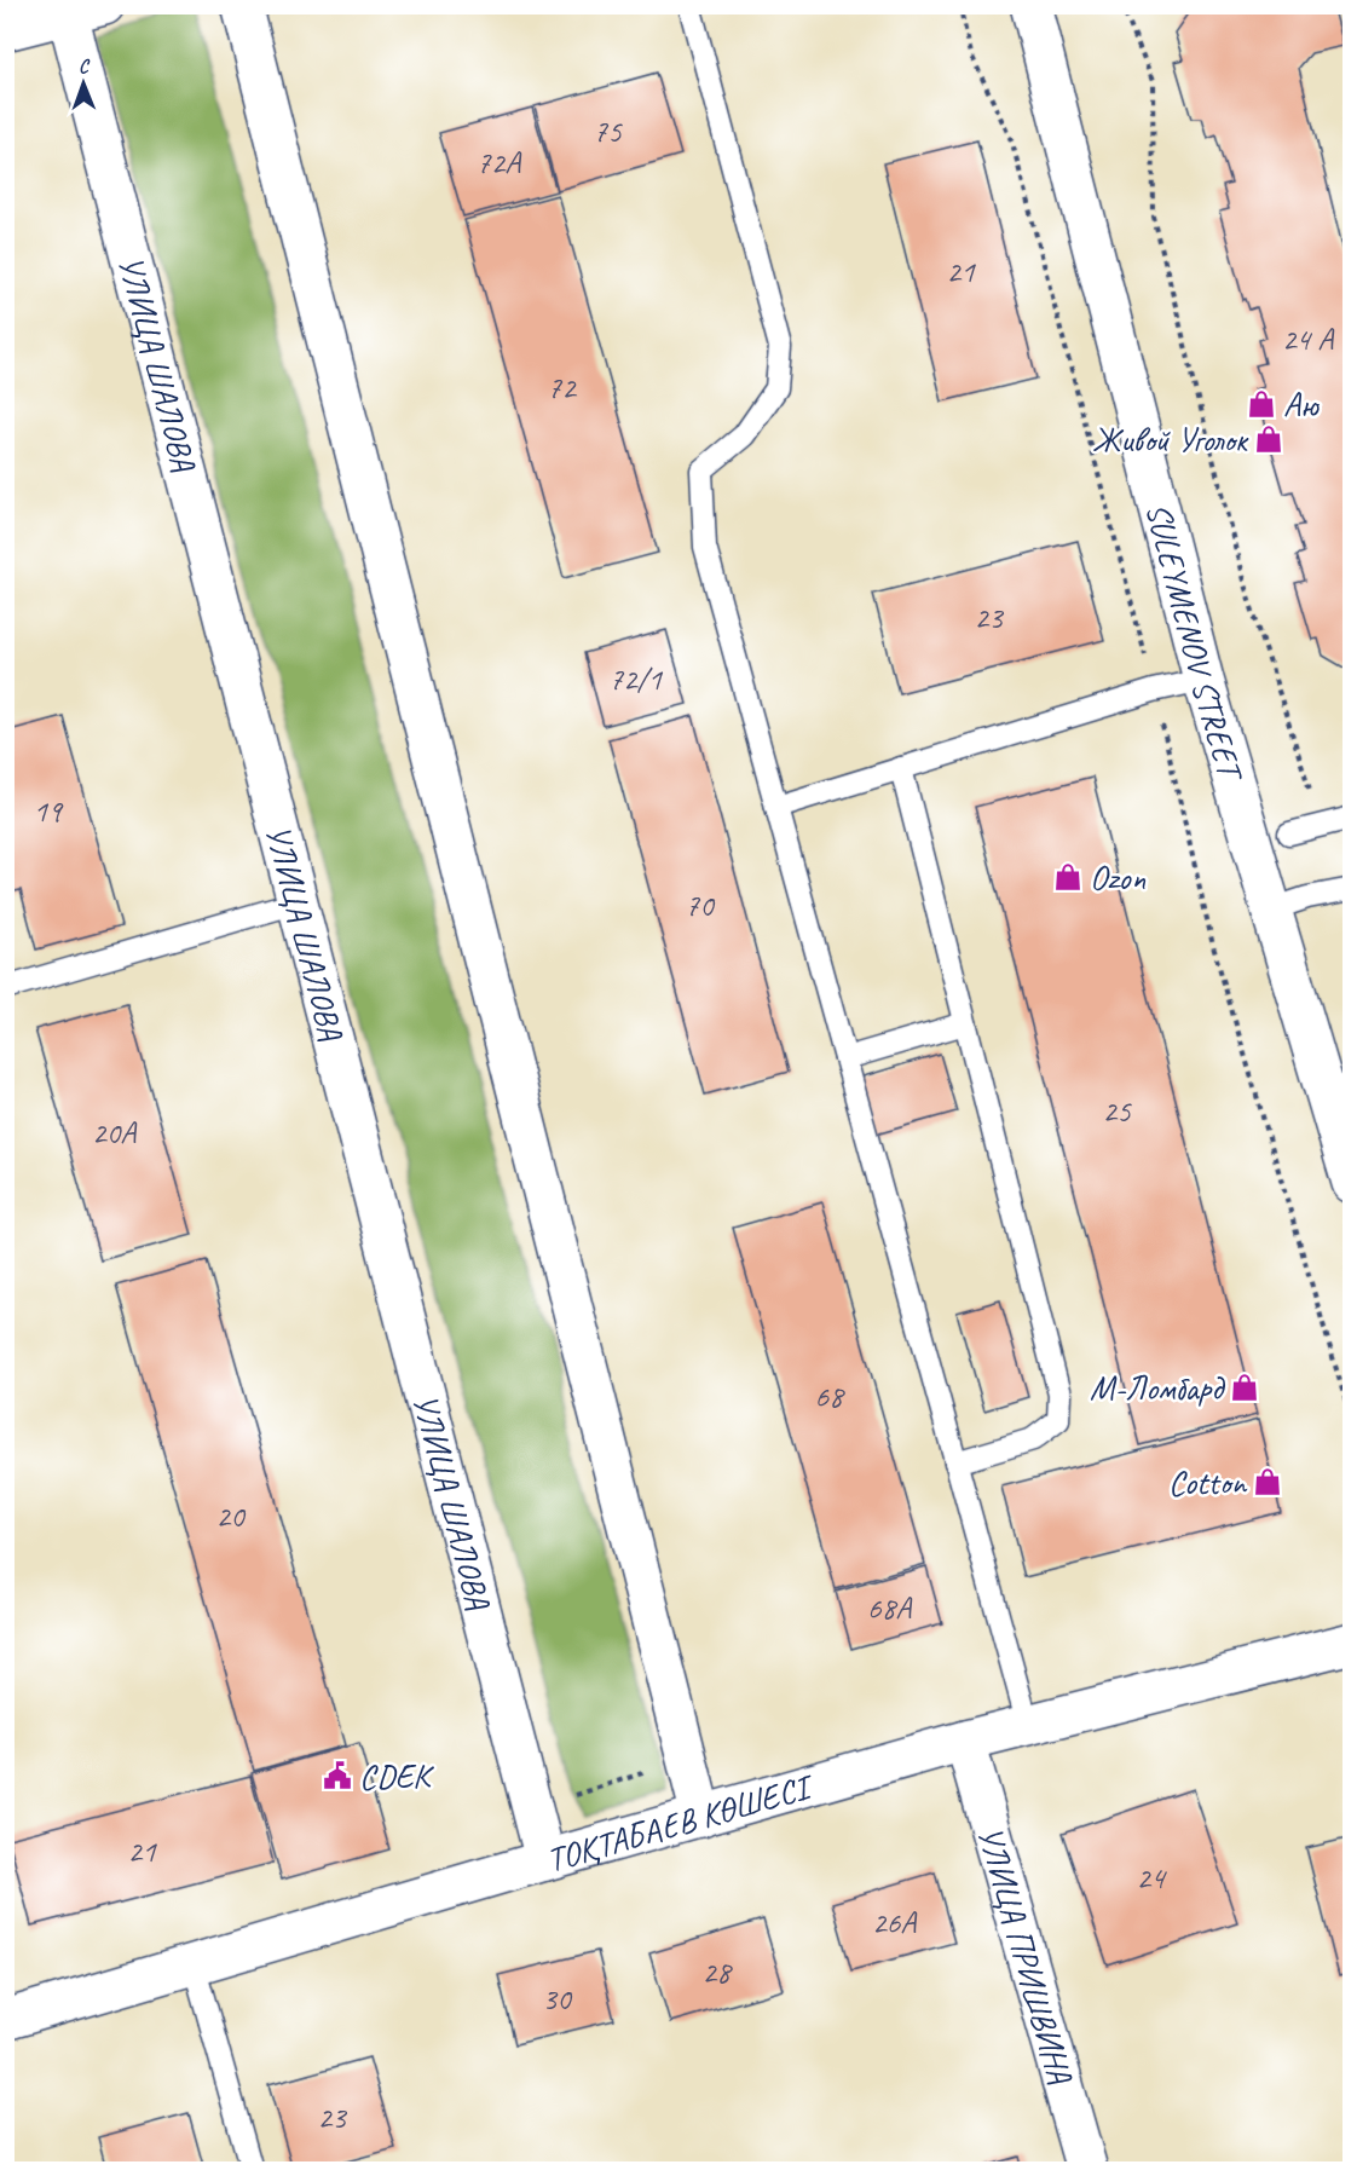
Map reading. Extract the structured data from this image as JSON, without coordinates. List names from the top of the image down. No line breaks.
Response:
{"streets":{"street":["УЛИЦА ШАЛОВА","SULEYMENOV STREET","ТОҚТАБАЕВ КӨШЕСІ","УЛИЦА ПРИШВИНА"]},"crossings":[["УЛИЦА ШАЛОВА","ТОҚТАБАЕВ КӨШЕСІ"],["ТОҚТАБАЕВ КӨШЕСІ","УЛИЦА ПРИШВИНА"]],"places":{"shop":["Аю","Живой Уголок","Ozon","М-Ломбард","Cotton"],"public building":["CDEK"]},"house_numbers":["75","72А","21","24 А","72","23","72/1","19","70","25","20А","68","20","68А","21","24","26А","28","30","23"],"north":"top"}
